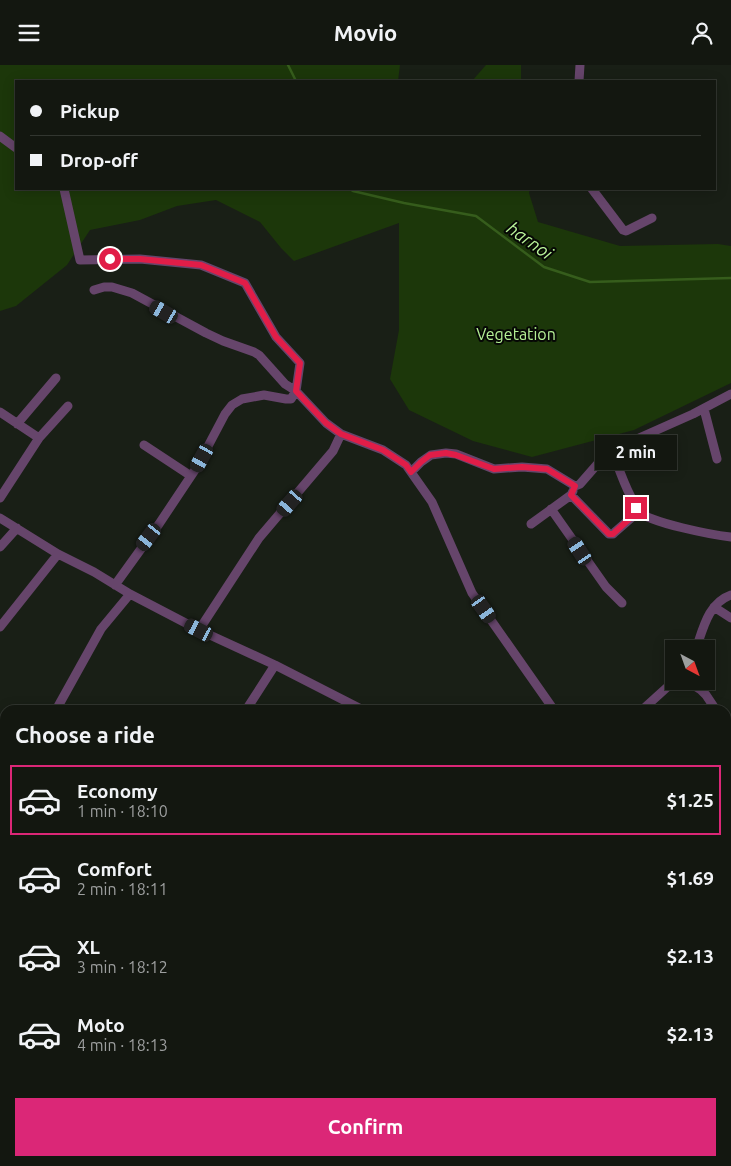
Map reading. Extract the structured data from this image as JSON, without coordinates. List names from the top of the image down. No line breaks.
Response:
{"water":["harnoi"],"parks":["Vegetation"],"north":"bottom right","page":{"header":"Movio","banner":["Pickup","Drop-off"],"bubble":"2 min","heading":"Choose a ride","list":[{"name":"Economy","note":"1 min · 18:10","value":"$1.25"},{"name":"Comfort","note":"2 min · 18:11","value":"$1.69"},{"name":"XL","note":"3 min · 18:12","value":"$2.13"},{"name":"Moto","note":"4 min · 18:13","value":"$2.13"}],"buttons":"Confirm"}}
